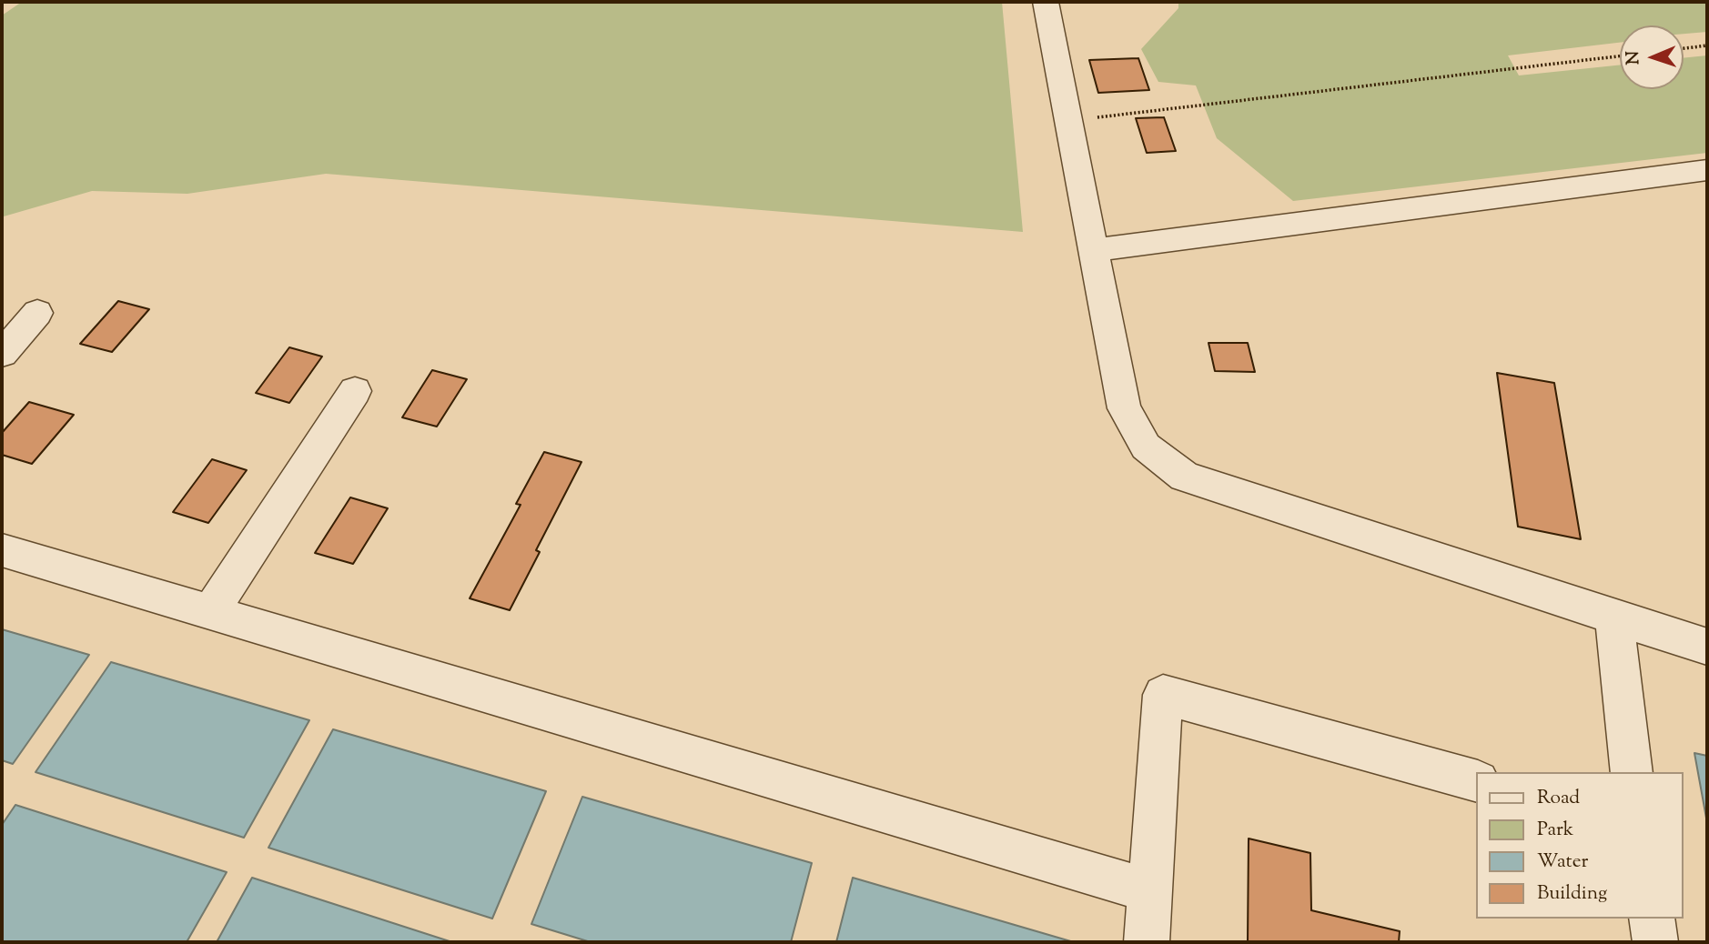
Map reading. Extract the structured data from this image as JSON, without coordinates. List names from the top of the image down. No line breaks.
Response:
{"legend":["Road","Park","Water","Building"],"north":"left"}
